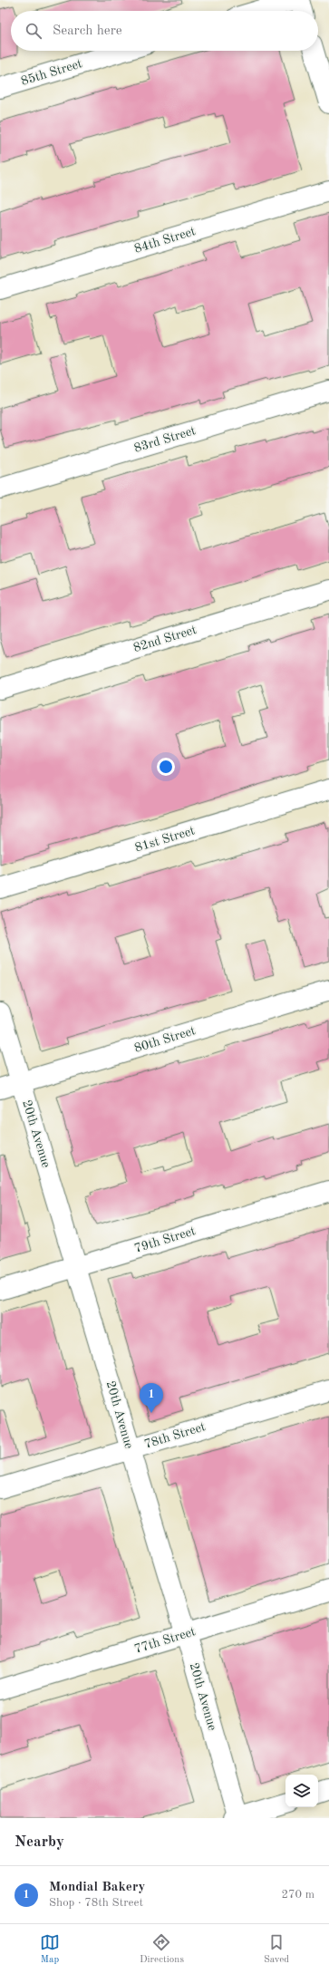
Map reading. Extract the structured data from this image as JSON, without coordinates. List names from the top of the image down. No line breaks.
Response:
{"streets":{"street":["85th Street","84th Street","83rd Street","82nd Street","81st Street","80th Street","20th Avenue","79th Street","78th Street","77th Street"]},"crossings":[["80th Street","20th Avenue"],["20th Avenue","79th Street"],["20th Avenue","78th Street"],["20th Avenue","77th Street"]],"page":{"search":"Search here","pins":"1","heading":"Nearby","list":[{"mark":"1","name":"Mondial Bakery","note":"Shop · 78th Street","value":"270 m"}],"nav":["Map","Directions","Saved"]}}
